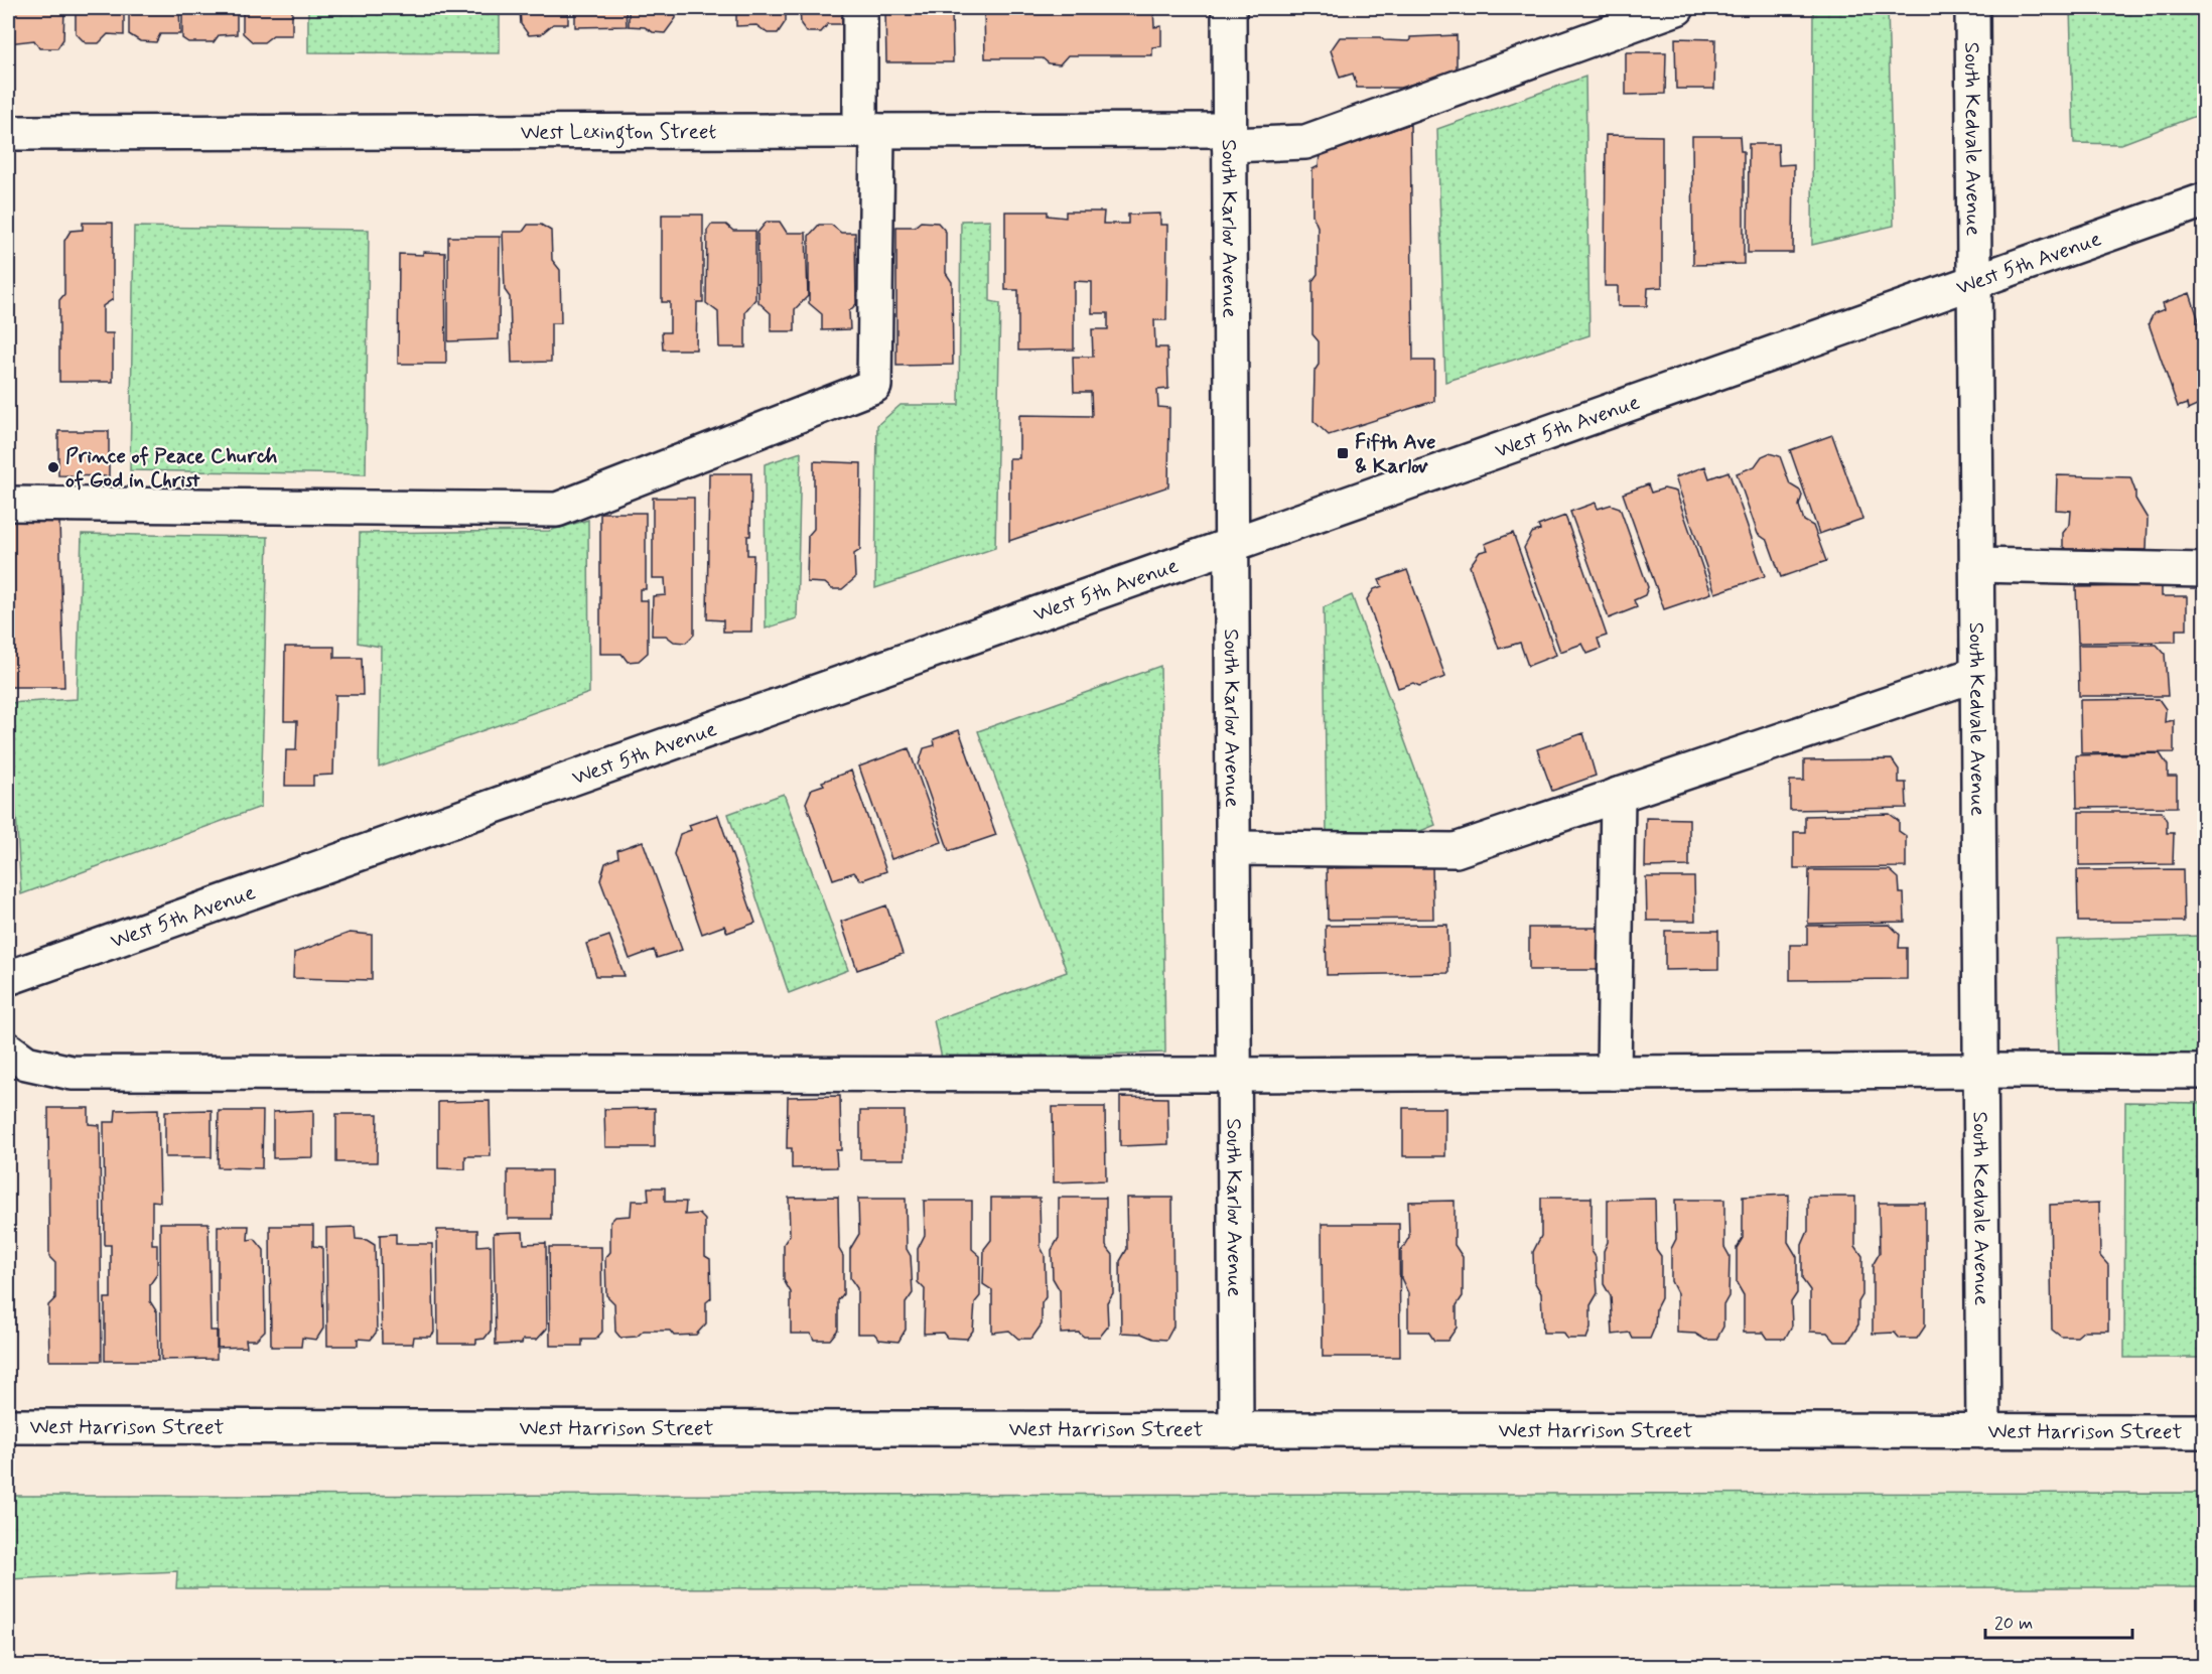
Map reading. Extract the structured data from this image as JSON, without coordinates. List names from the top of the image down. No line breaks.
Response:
{"streets":{"street":["West Lexington Street","South Kedvale Avenue","South Karlov Avenue","West 5th Avenue","West Harrison Street"]},"crossings":[["West Lexington Street","South Karlov Avenue"],["South Kedvale Avenue","West 5th Avenue"],["South Kedvale Avenue","West Harrison Street"],["South Karlov Avenue","West 5th Avenue"],["South Karlov Avenue","West Harrison Street"]],"places":{"transit":["Fifth Ave & Karlov"],"other":["Prince of Peace Church of God in Christ"]},"scale_bar":"20 m"}
